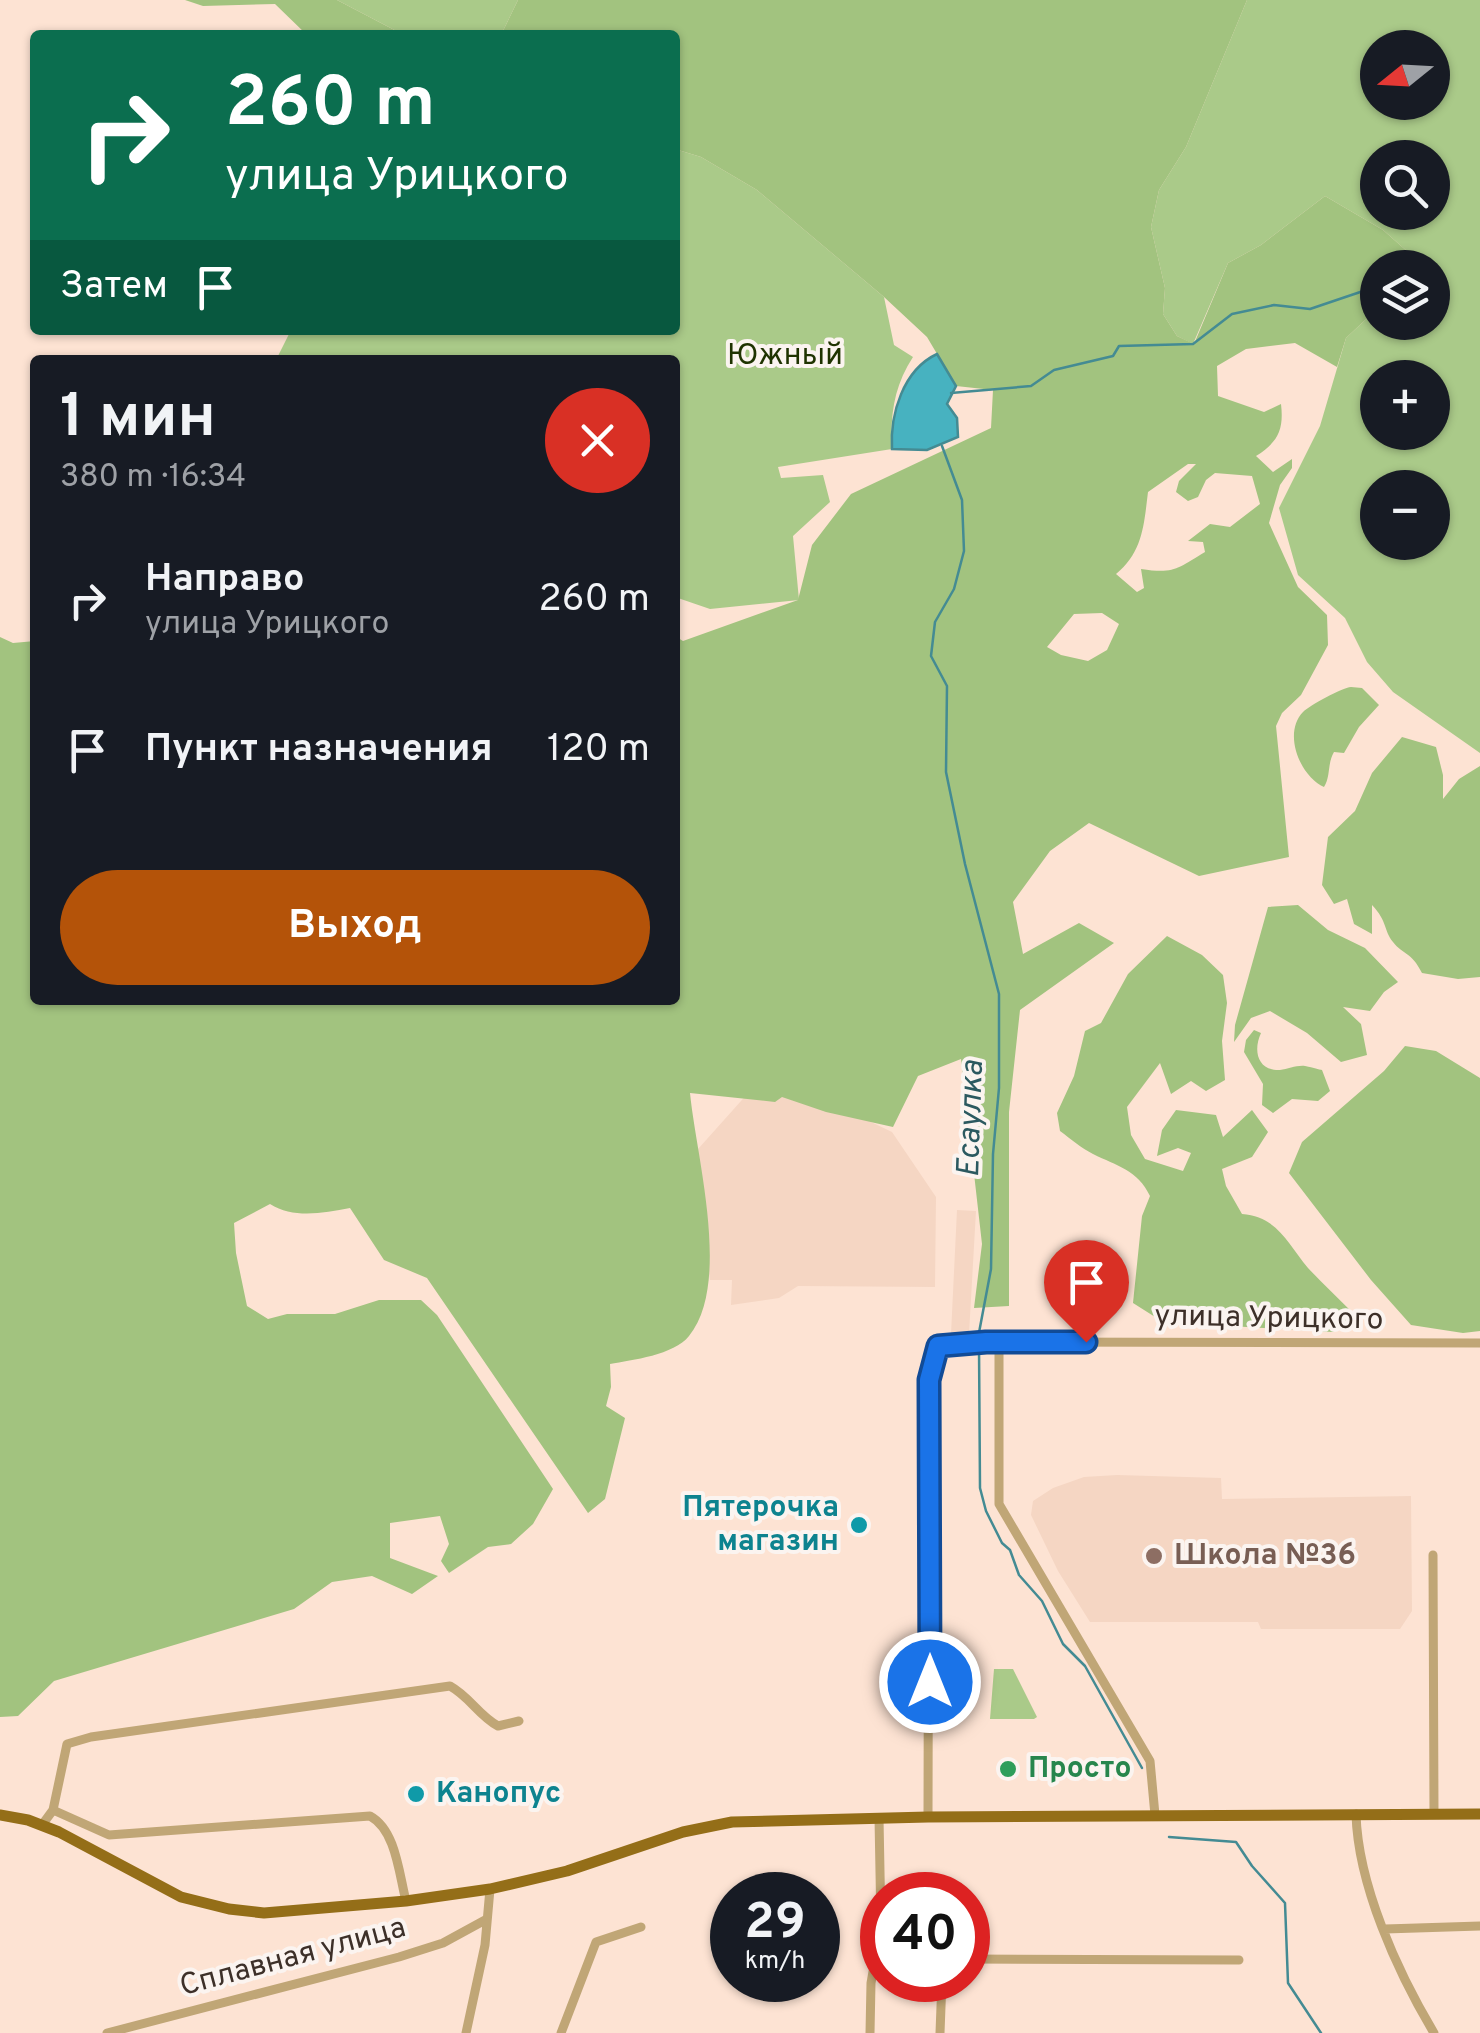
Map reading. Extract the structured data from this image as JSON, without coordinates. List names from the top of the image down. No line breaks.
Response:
{"streets":{"street":["улица Урицкого","Сплавная улица"]},"water":["Есаулка"],"parks":["Южный"],"places":["Пятерочка магазин","Школа №36","Просто","Канопус"],"north":"left","page":{"map_buttons":["+","−"],"turn":["260 m","улица Урицкого"],"then":"Затем","heading":["1 мин","380 m · 16:34"],"list":[{"name":"Направо","note":"улица Урицкого","value":"260 m"},{"name":"Пункт назначения","value":"120 m"}],"buttons":"Выход","speed":"29 km/h","limit":"40"}}
